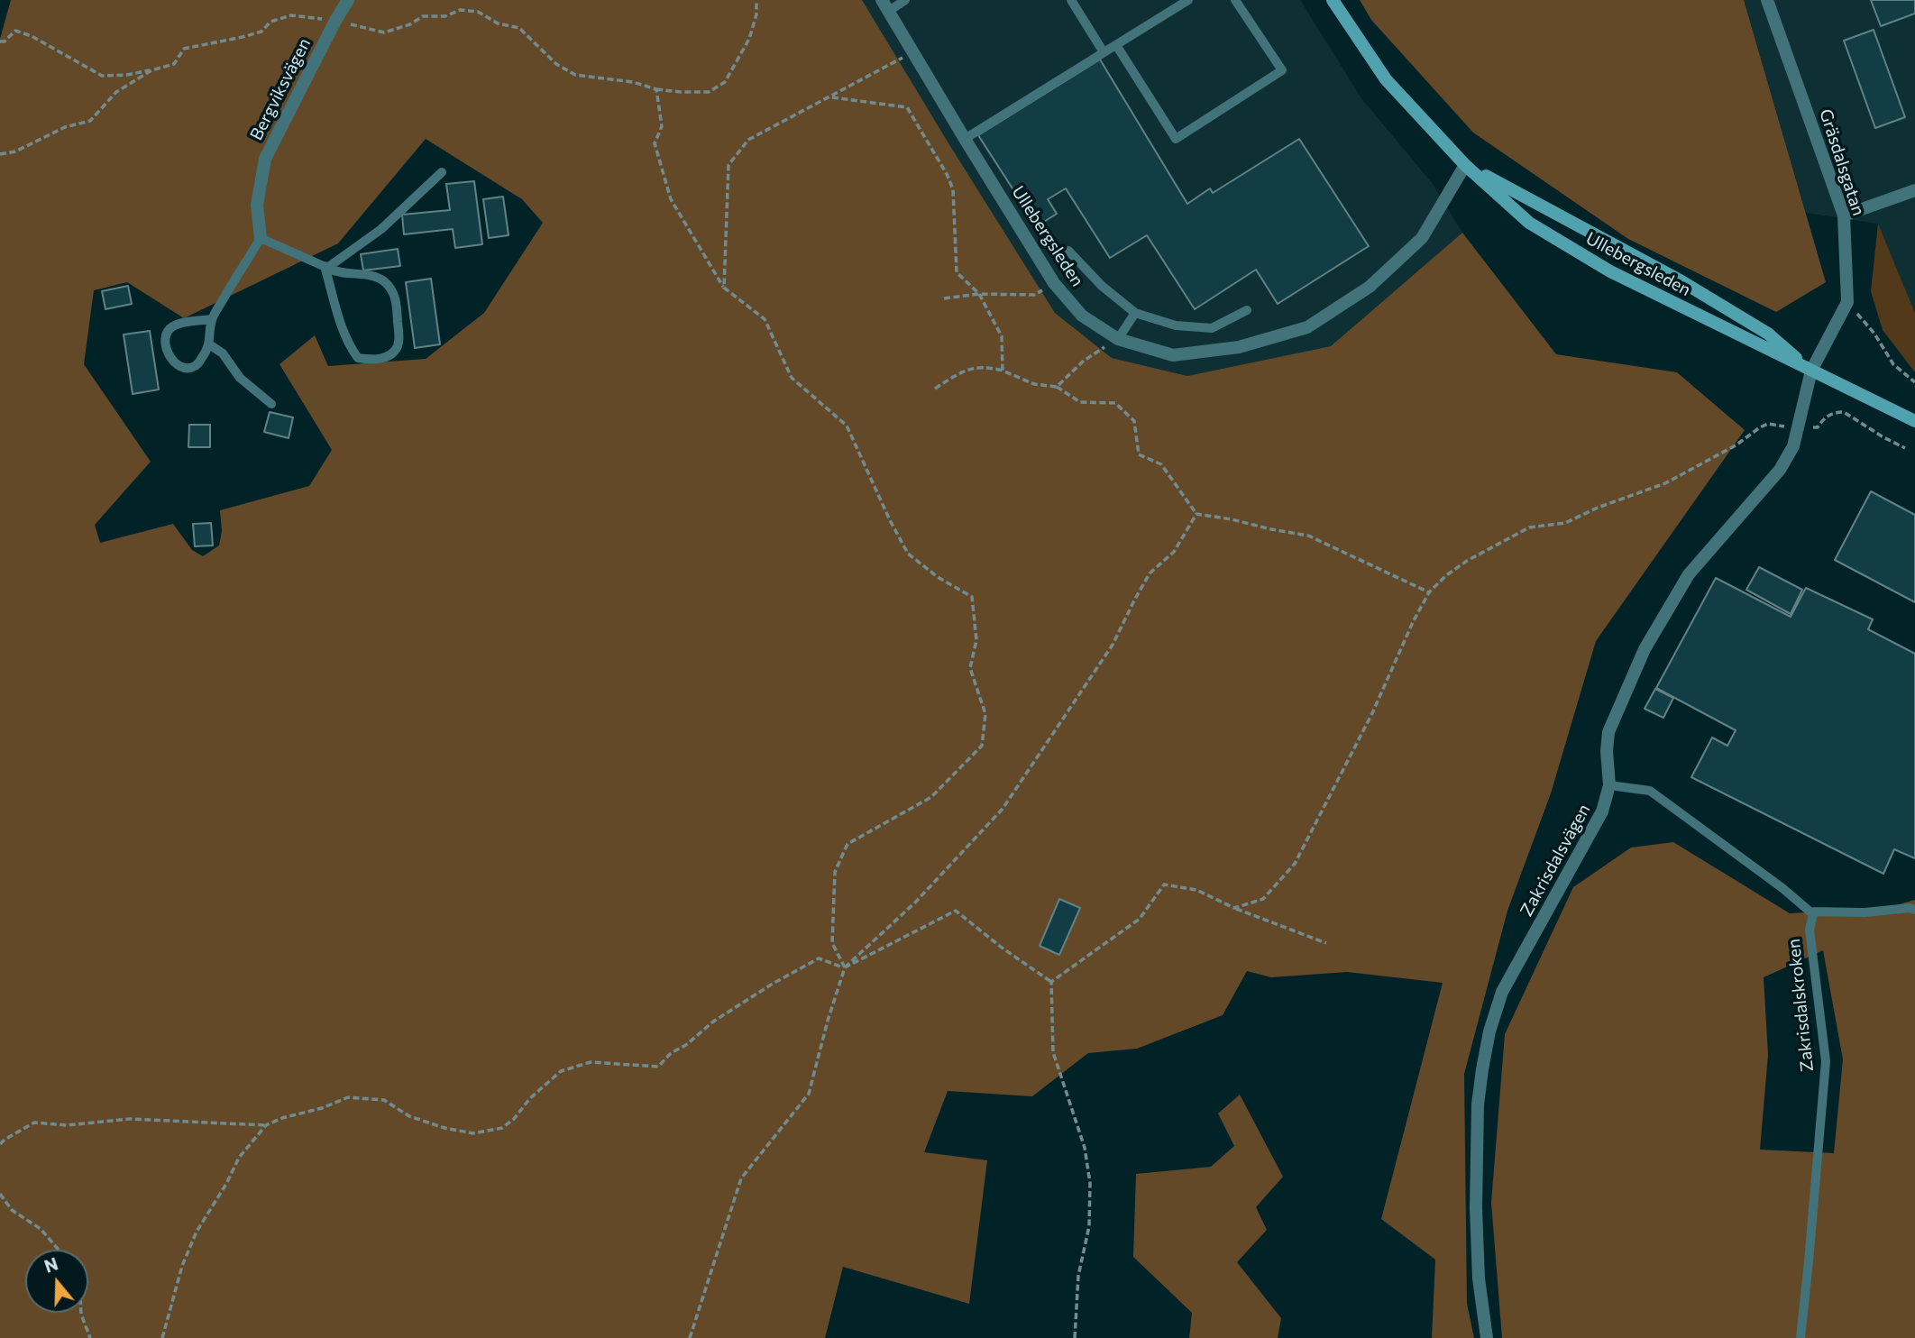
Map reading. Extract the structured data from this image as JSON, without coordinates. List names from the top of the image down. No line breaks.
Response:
{"streets":{"main road":["Ullebergsleden"],"street":["Bergviksvägen","Gräsdalsgatan","Zakrisdalsvägen"],"lane":["Zakrisdalskroken"]},"crossings":[["Ullebergsleden","Zakrisdalsvägen"]],"north":"top"}
